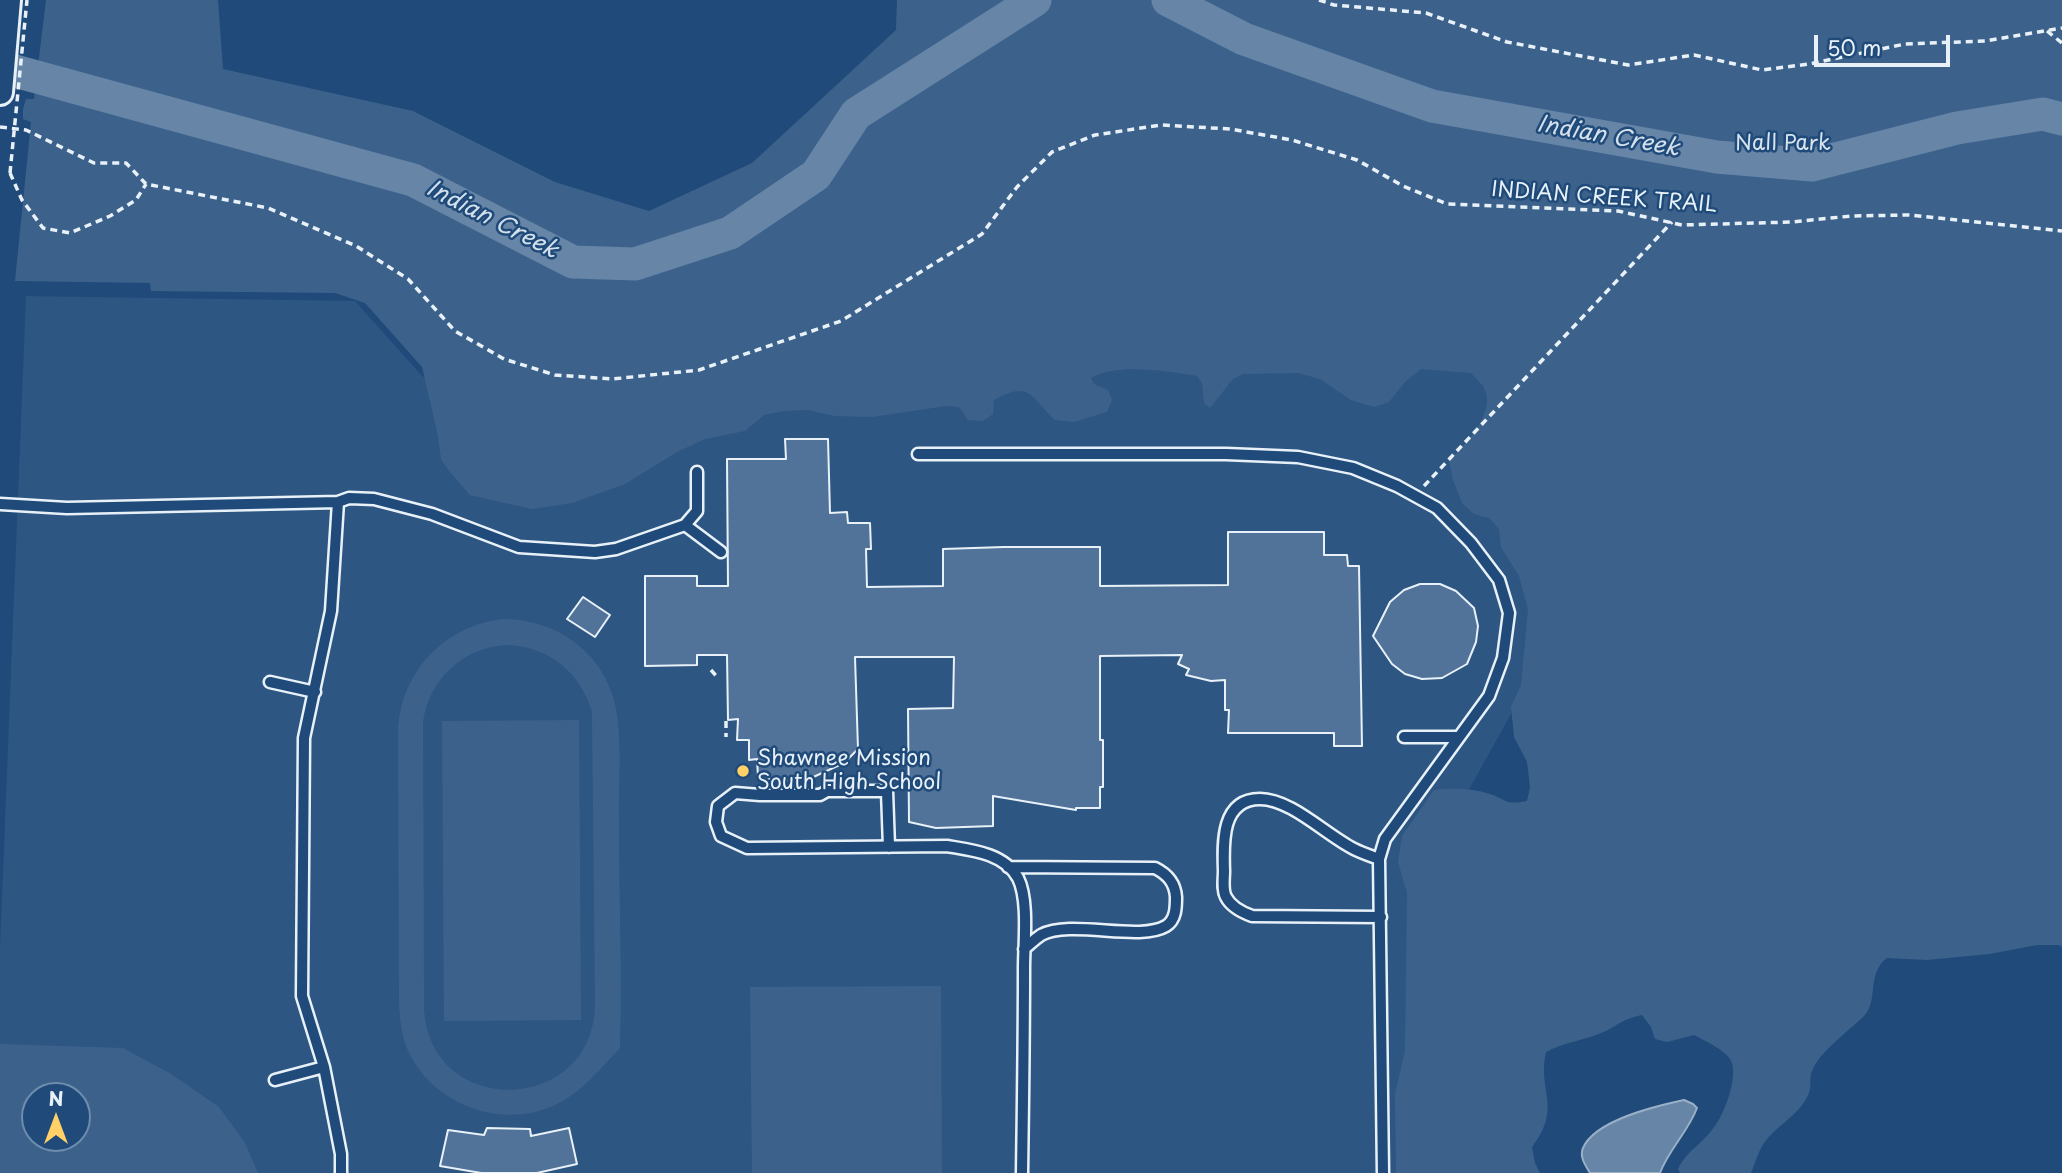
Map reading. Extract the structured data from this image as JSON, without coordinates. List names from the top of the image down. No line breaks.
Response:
{"streets":{"path":["INDIAN CREEK TRAIL"]},"water":["Indian Creek"],"parks":["Nall Park"],"places":["Shawnee Mission South High School"],"scale_bar":"50 m","north":"top"}
